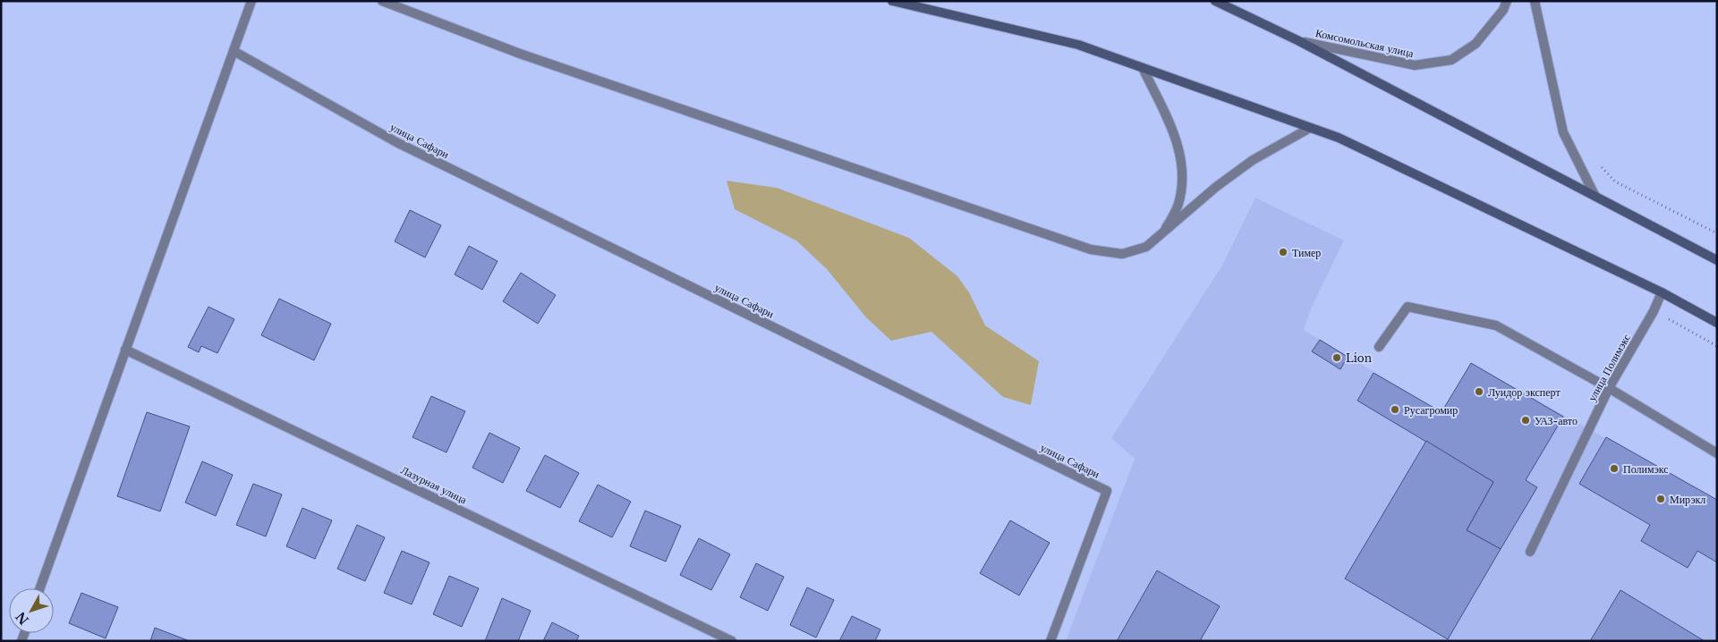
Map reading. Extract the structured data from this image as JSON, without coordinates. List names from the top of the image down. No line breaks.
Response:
{"streets":{"street":["Комсомольская улица","улица Сафари","улица Полимэкс","Лазурная улица"]},"places":["Тимер","Lion","Луидор эксперт","Русагромир","УАЗ-авто","Полимэкс","Мирэкл"],"north":"bottom left"}
